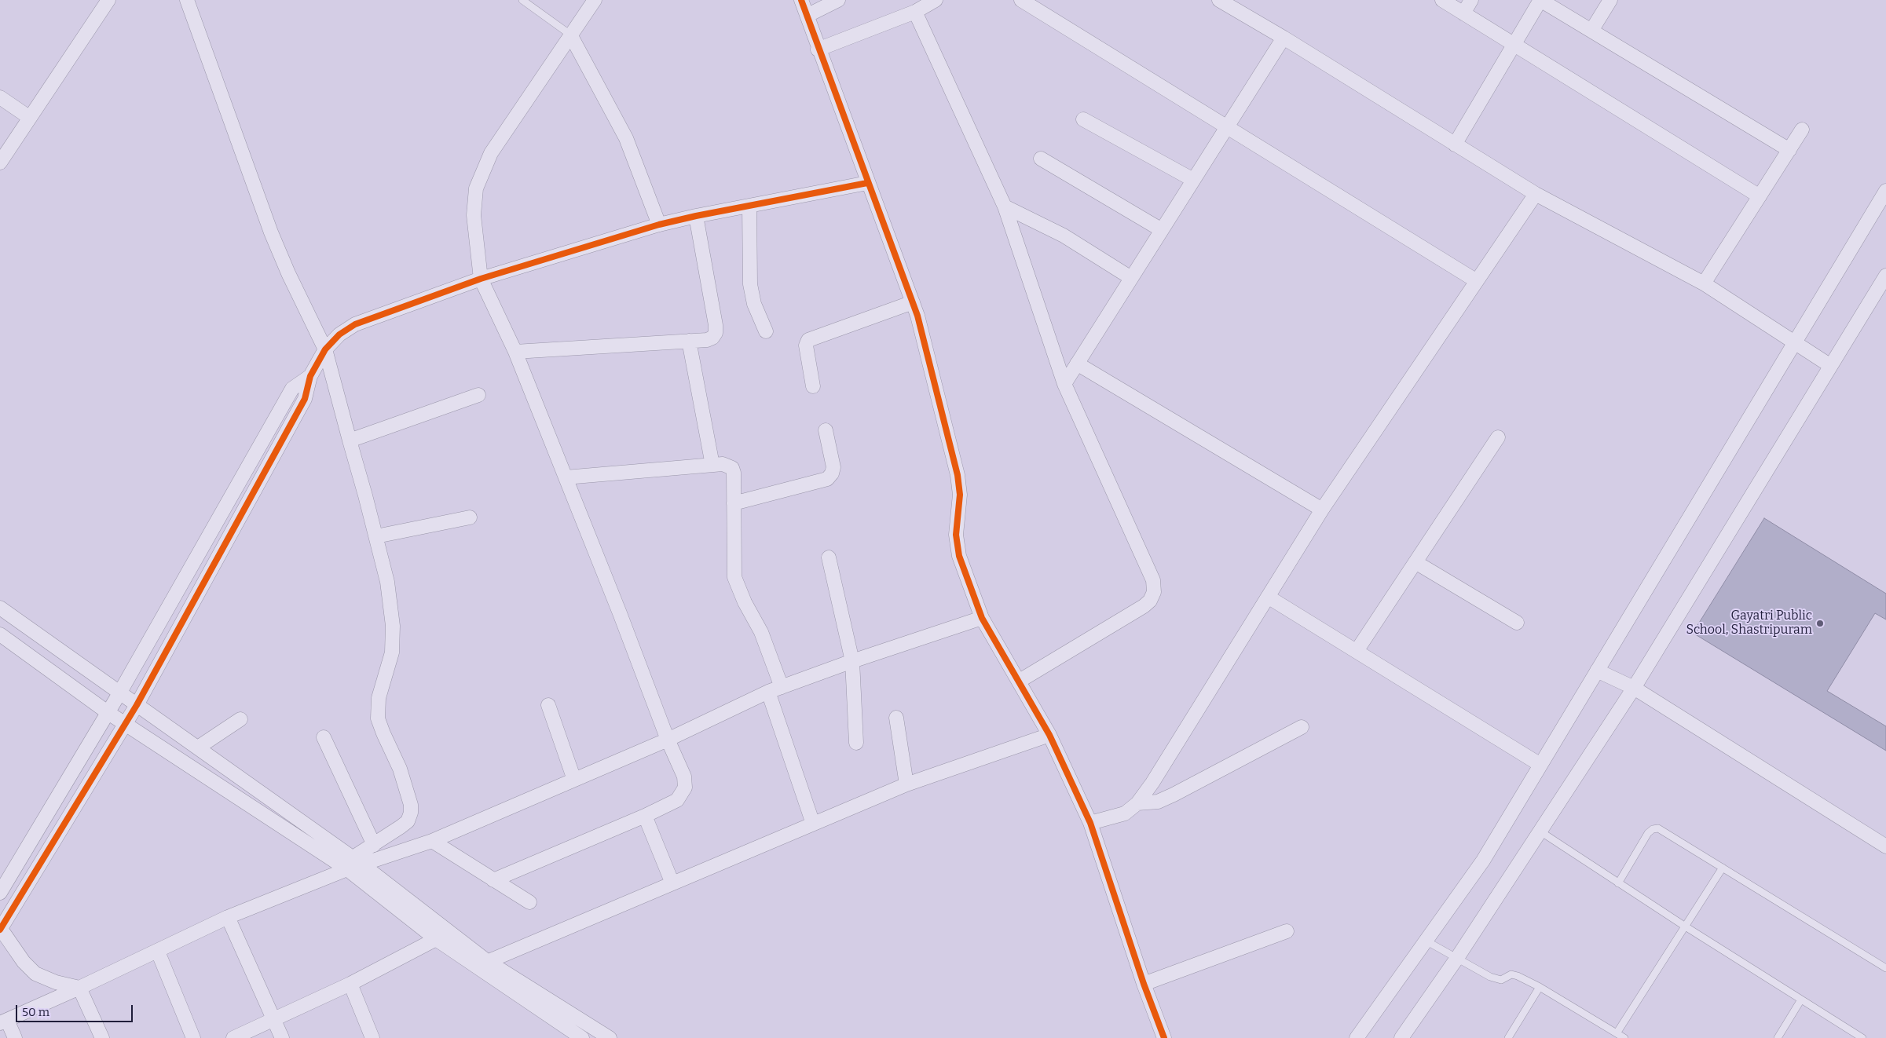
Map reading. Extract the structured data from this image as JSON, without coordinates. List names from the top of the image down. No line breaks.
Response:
{"places":["Gayatri Public School, Shastripuram"],"scale_bar":"50 m"}
